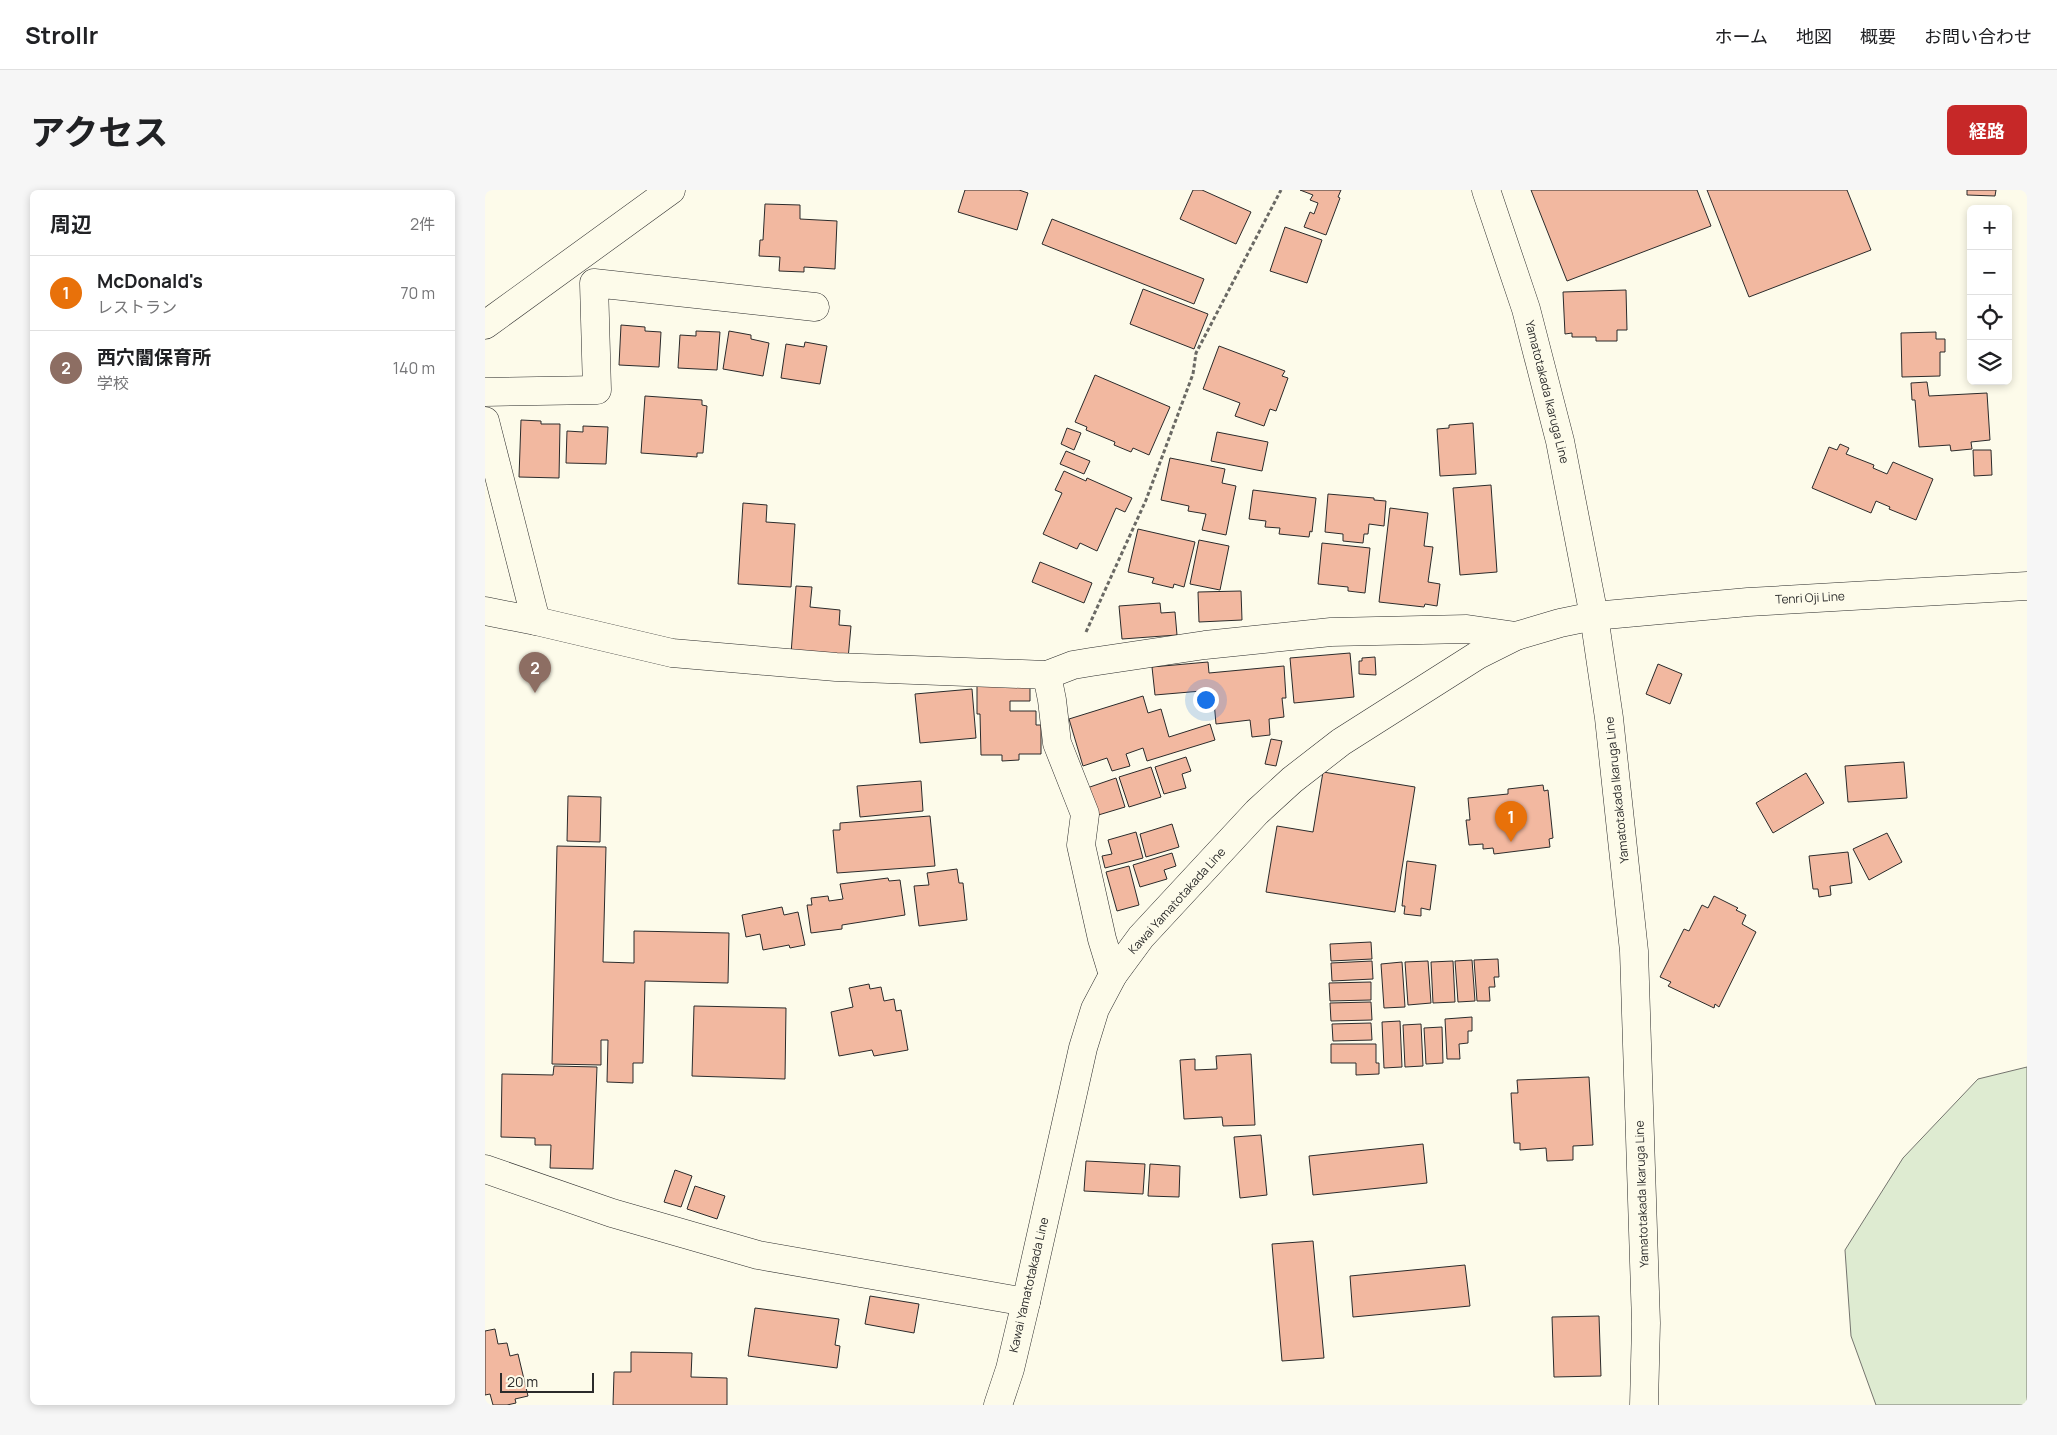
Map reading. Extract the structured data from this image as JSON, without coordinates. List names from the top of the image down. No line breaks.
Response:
{"streets":{"street":["Yamatotakada Ikaruga Line","Tenri Oji Line","Kawai Yamatotakada Line"]},"crossings":[["Yamatotakada Ikaruga Line","Tenri Oji Line"],["Yamatotakada Ikaruga Line","Kawai Yamatotakada Line"],["Tenri Oji Line","Kawai Yamatotakada Line"]],"scale_bar":"20 m","page":{"header":"Strollr","nav":["ホーム","地図","概要","お問い合わせ"],"title":"アクセス","buttons":"経路","heading":["周辺","2件"],"map_buttons":["+","−"],"list":[{"mark":"1","name":"McDonald's","note":"レストラン","value":"70 m"},{"mark":"2","name":"西穴闇保育所","note":"学校","value":"140 m"}],"pins":["2","1"],"scale":"20 m"}}
